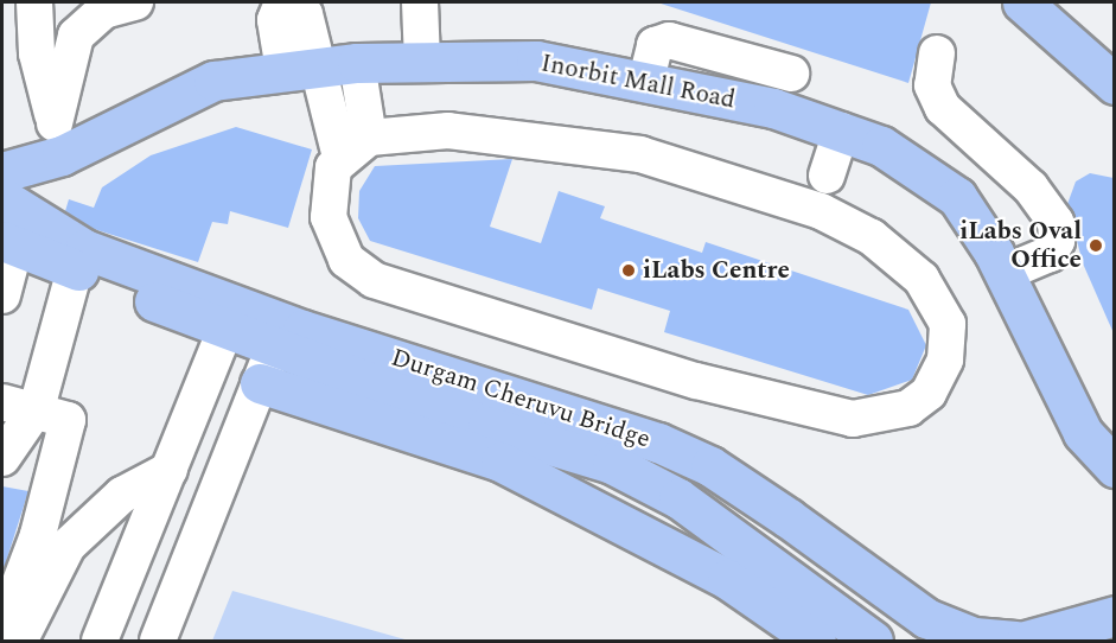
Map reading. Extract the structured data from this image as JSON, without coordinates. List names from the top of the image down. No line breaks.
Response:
{"streets":{"main road":["Inorbit Mall Road","Durgam Cheruvu Bridge"]},"places":["iLabs Oval Office","iLabs Centre"]}
